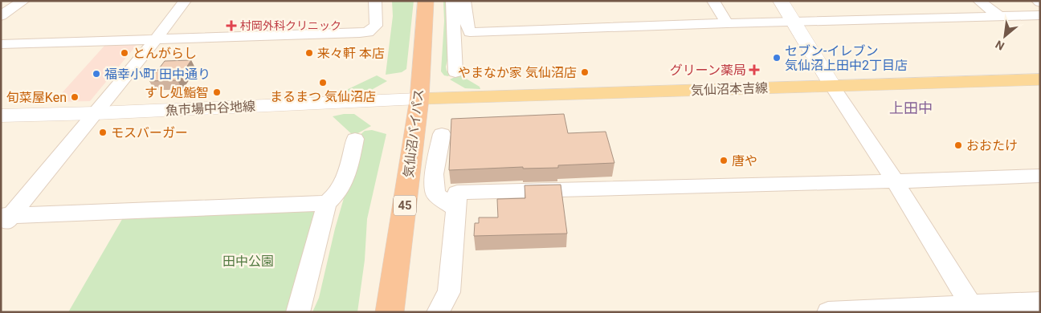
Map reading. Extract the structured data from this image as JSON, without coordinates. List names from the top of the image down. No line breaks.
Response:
{"streets":{"highway":["気仙沼バイパス","45"],"main road":["気仙沼本吉線"],"street":["魚市場中谷地線"]},"crossings":[["気仙沼本吉線","魚市場中谷地線"],["気仙沼本吉線","気仙沼バイパス"],["魚市場中谷地線","気仙沼バイパス"]],"districts":["上田中"],"parks":["田中公園"],"places":{"health":["村岡外科クリニック","グリーン薬局"],"other":["とんがらし","来々軒 本店","セブン-イレブン 気仙沼上田中2丁目店","やまなか家 気仙沼店","福幸小町 田中通り","まるまつ 気仙沼店","すし処鮨智","旬菜屋Ken","モスバーガー","おおたけ","唐や"]},"north":"bottom left"}
